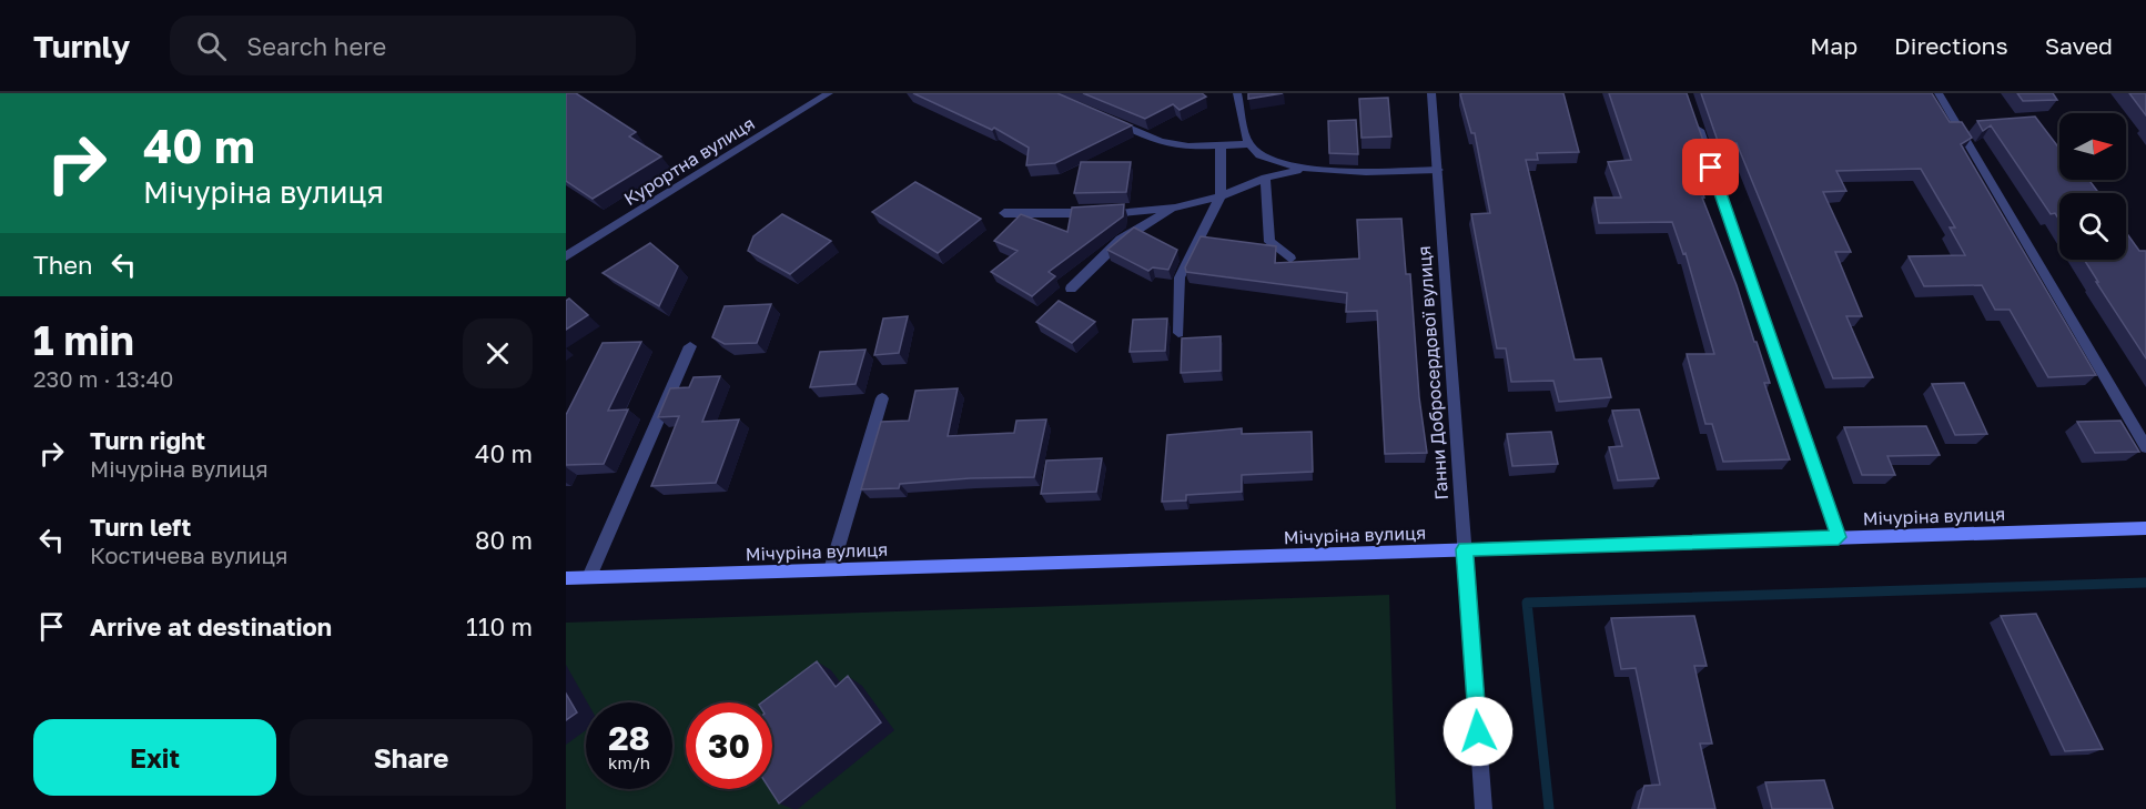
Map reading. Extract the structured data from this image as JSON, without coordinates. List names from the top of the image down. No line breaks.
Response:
{"streets":{"street":["Курортна вулиця","Ганни Добросердової вулиця","Мічуріна вулиця"]},"crossings":[["Ганни Добросердової вулиця","Мічуріна вулиця"]],"north":"right","page":{"header":"Turnly","search":"Search here","nav":["Map","Directions","Saved"],"turn":["40 m","Мічуріна вулиця"],"then":"Then","heading":["1 min","230 m · 13:40"],"list":[{"name":"Turn right","note":"Мічуріна вулиця","value":"40 m"},{"name":"Turn left","note":"Костичева вулиця","value":"80 m"},{"name":"Arrive at destination","value":"110 m"}],"speed":"28 km/h","limit":"30","buttons":["Exit","Share"]}}
